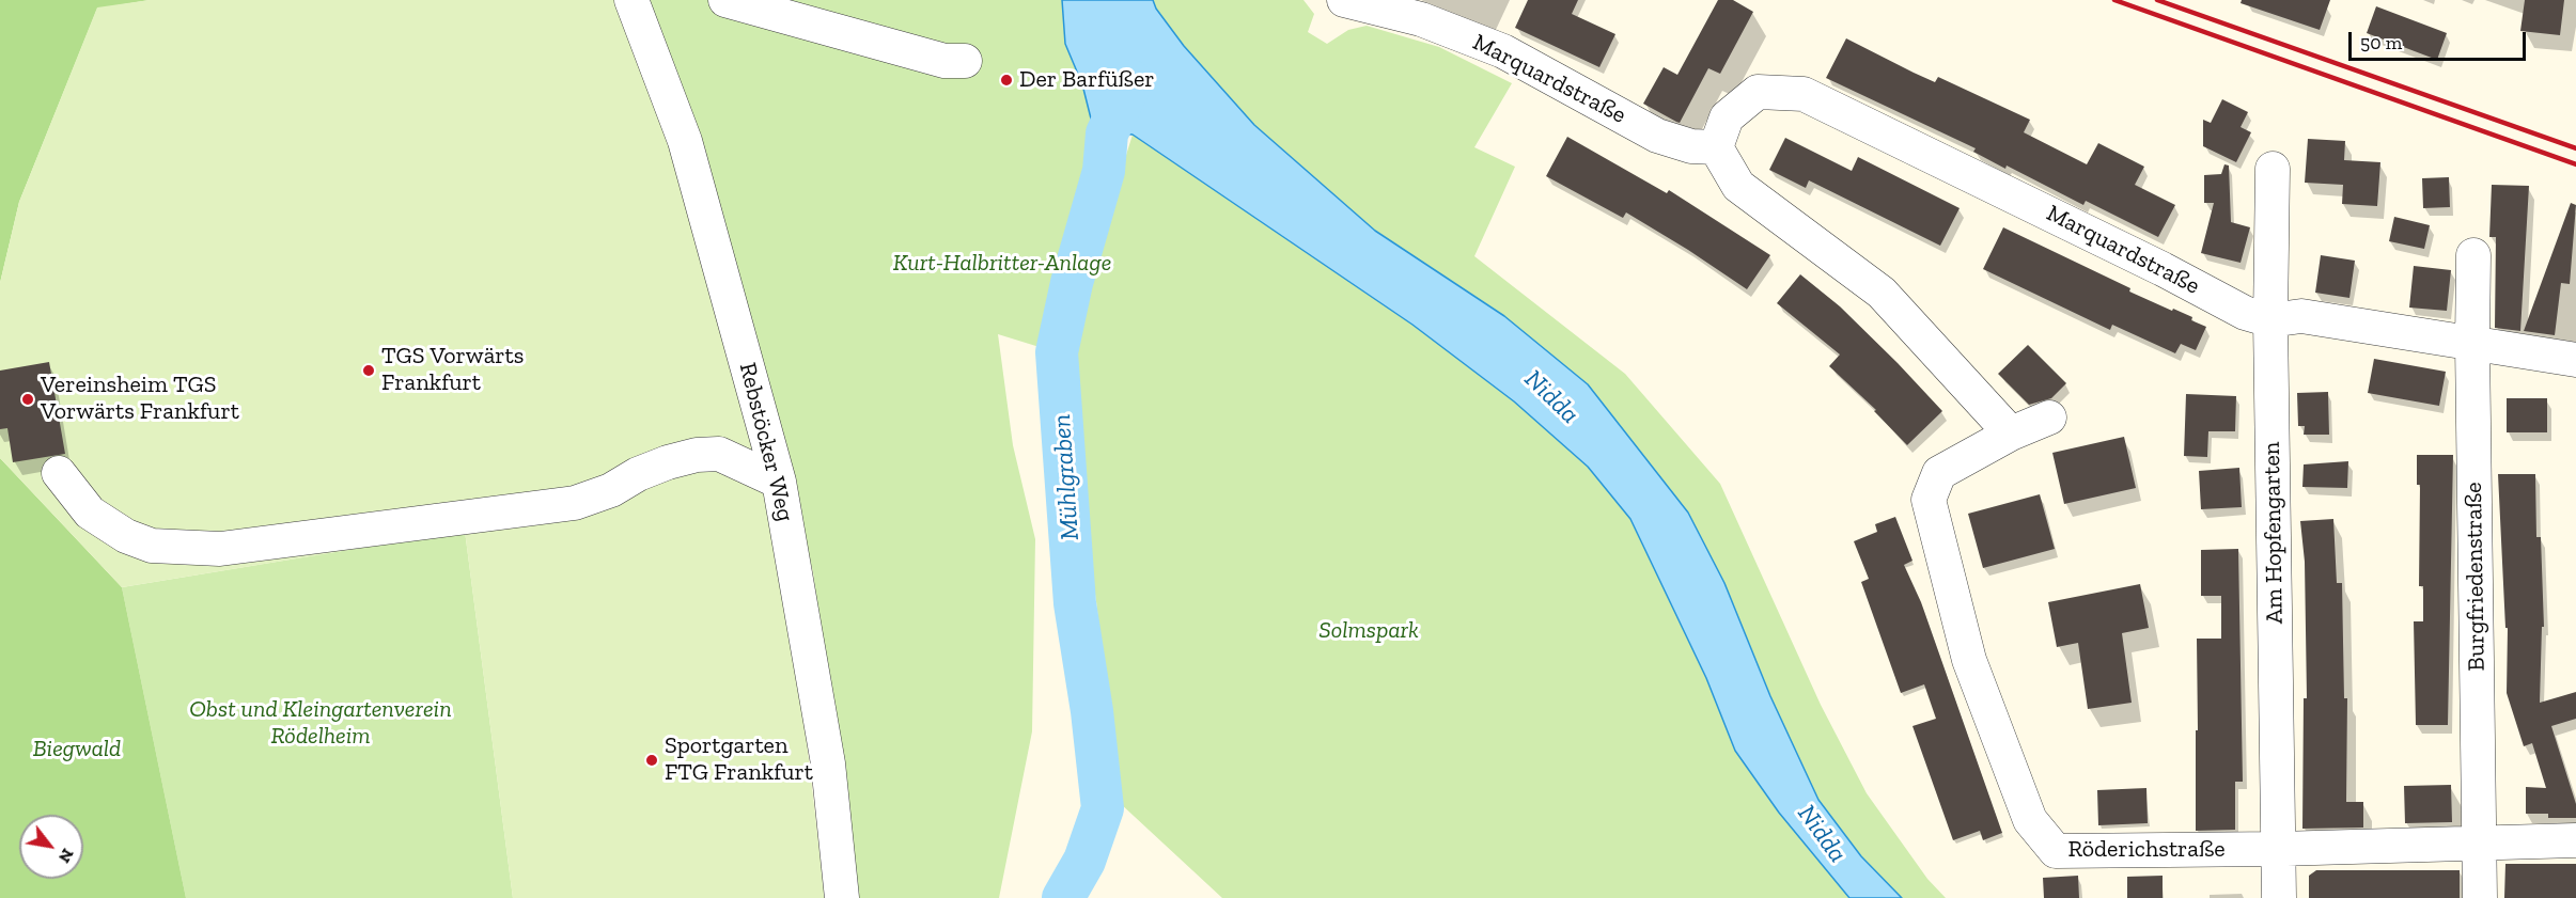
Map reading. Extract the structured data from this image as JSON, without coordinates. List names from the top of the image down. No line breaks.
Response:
{"streets":{"street":["Marquardstraße","Rebstöcker Weg","Am Hopfengarten","Burgfriedenstraße","Röderichstraße"]},"crossings":[["Marquardstraße","Am Hopfengarten"],["Marquardstraße","Burgfriedenstraße"],["Am Hopfengarten","Röderichstraße"],["Burgfriedenstraße","Röderichstraße"]],"water":["Nidda","Mühlgraben"],"parks":["Kurt-Halbritter-Anlage","Solmspark","Obst und Kleingartenverein Rödelheim","Biegwald"],"places":["Der Barfüßer","TGS Vorwärts Frankfurt","Vereinsheim TGS Vorwärts Frankfurt","Sportgarten FTG Frankfurt"],"scale_bar":"50 m","north":"bottom right"}
